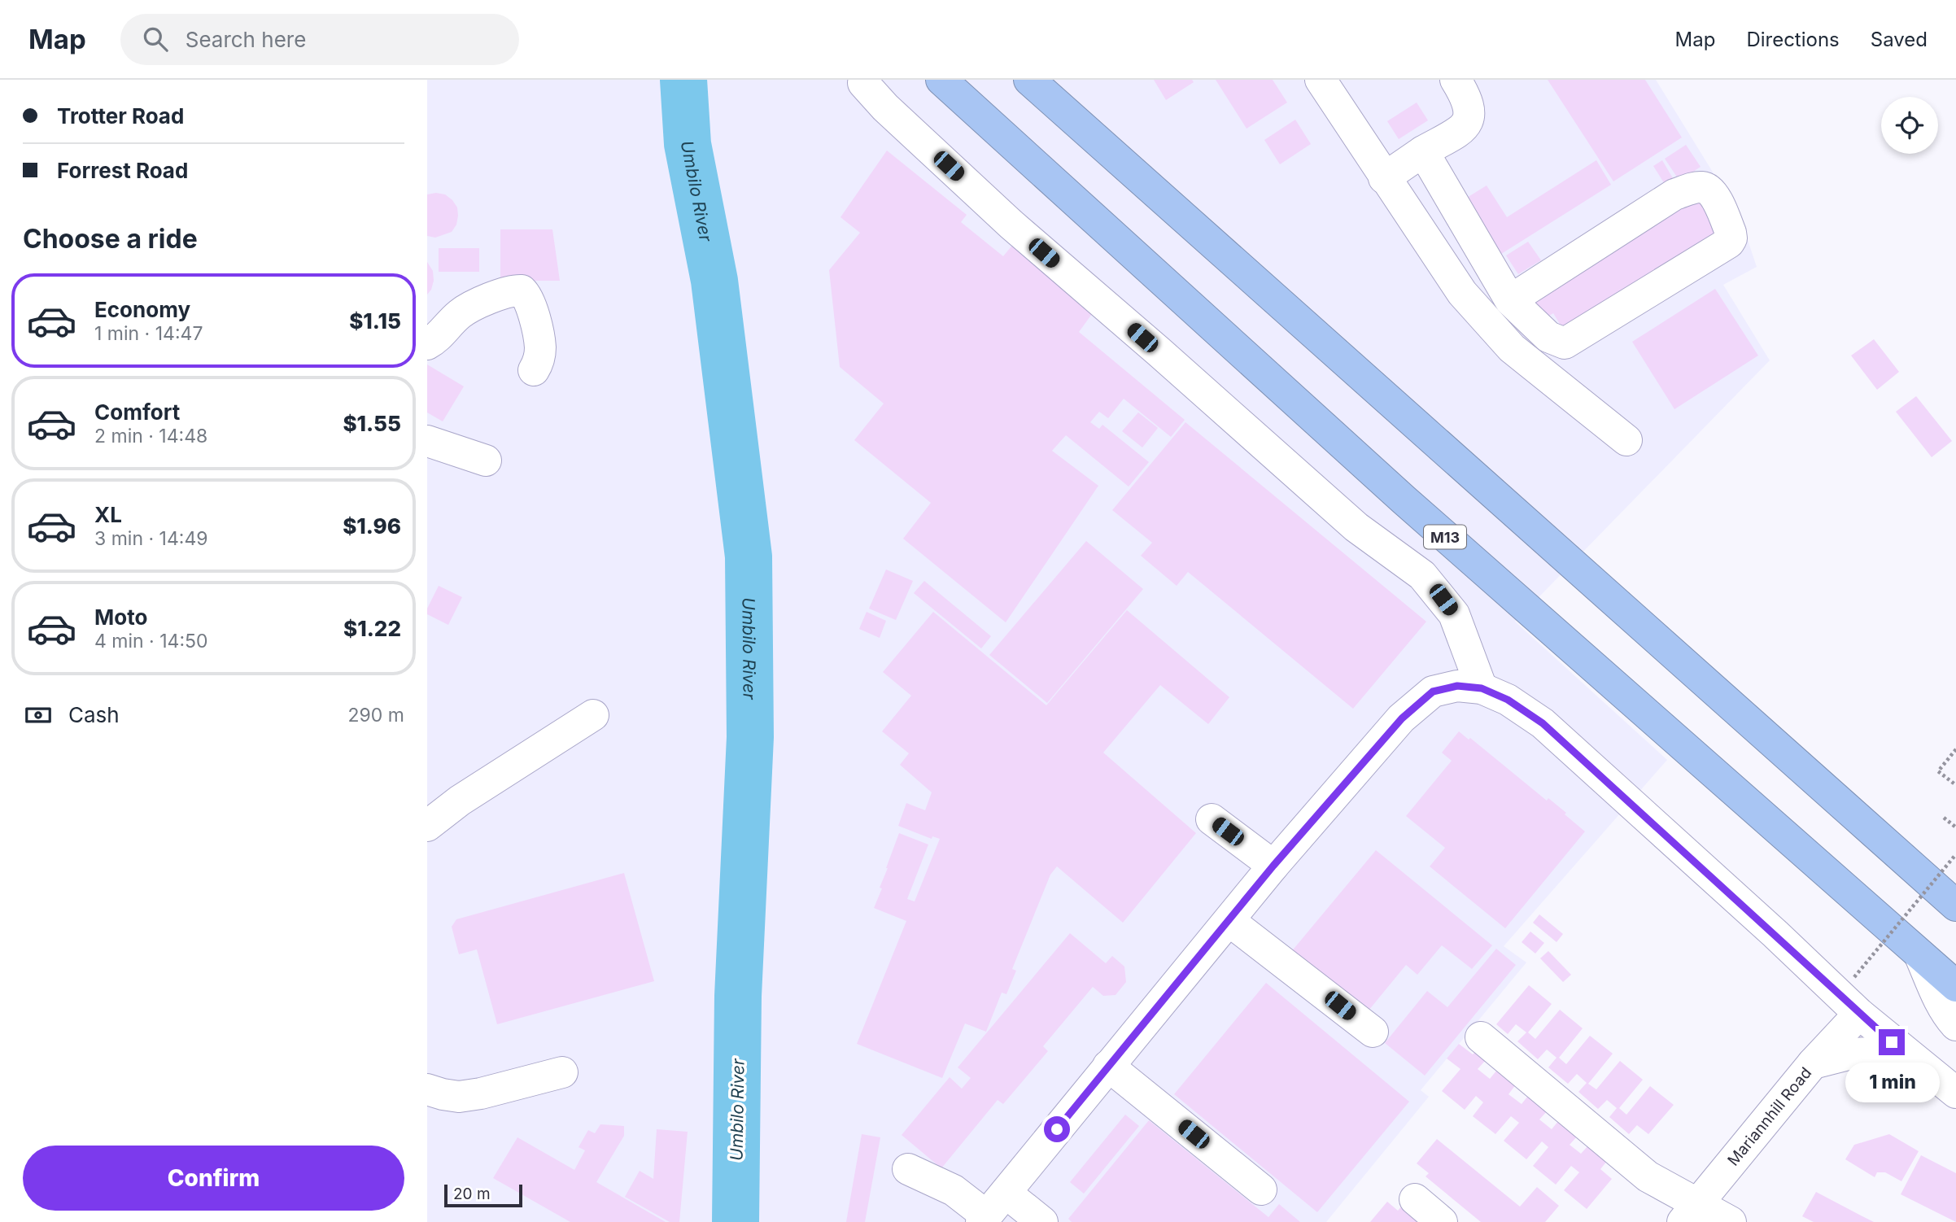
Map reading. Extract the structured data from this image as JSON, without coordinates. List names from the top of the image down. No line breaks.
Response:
{"streets":{"highway":["M13"],"street":["Mariannhill Road"]},"water":["Umbilo River"],"scale_bar":"20 m","page":{"header":"Map","search":"Search here","nav":["Map","Directions","Saved"],"banner":["Trotter Road","Forrest Road"],"heading":"Choose a ride","list":[{"name":"Economy","note":"1 min · 14:47","value":"$1.15"},{"name":"Comfort","note":"2 min · 14:48","value":"$1.55"},{"name":"XL","note":"3 min · 14:49","value":"$1.96"},{"name":"Moto","note":"4 min · 14:50","value":"$1.22"}],"pay":["Cash","290 m"],"bubble":"1 min","buttons":"Confirm","scale":"20 m"}}
